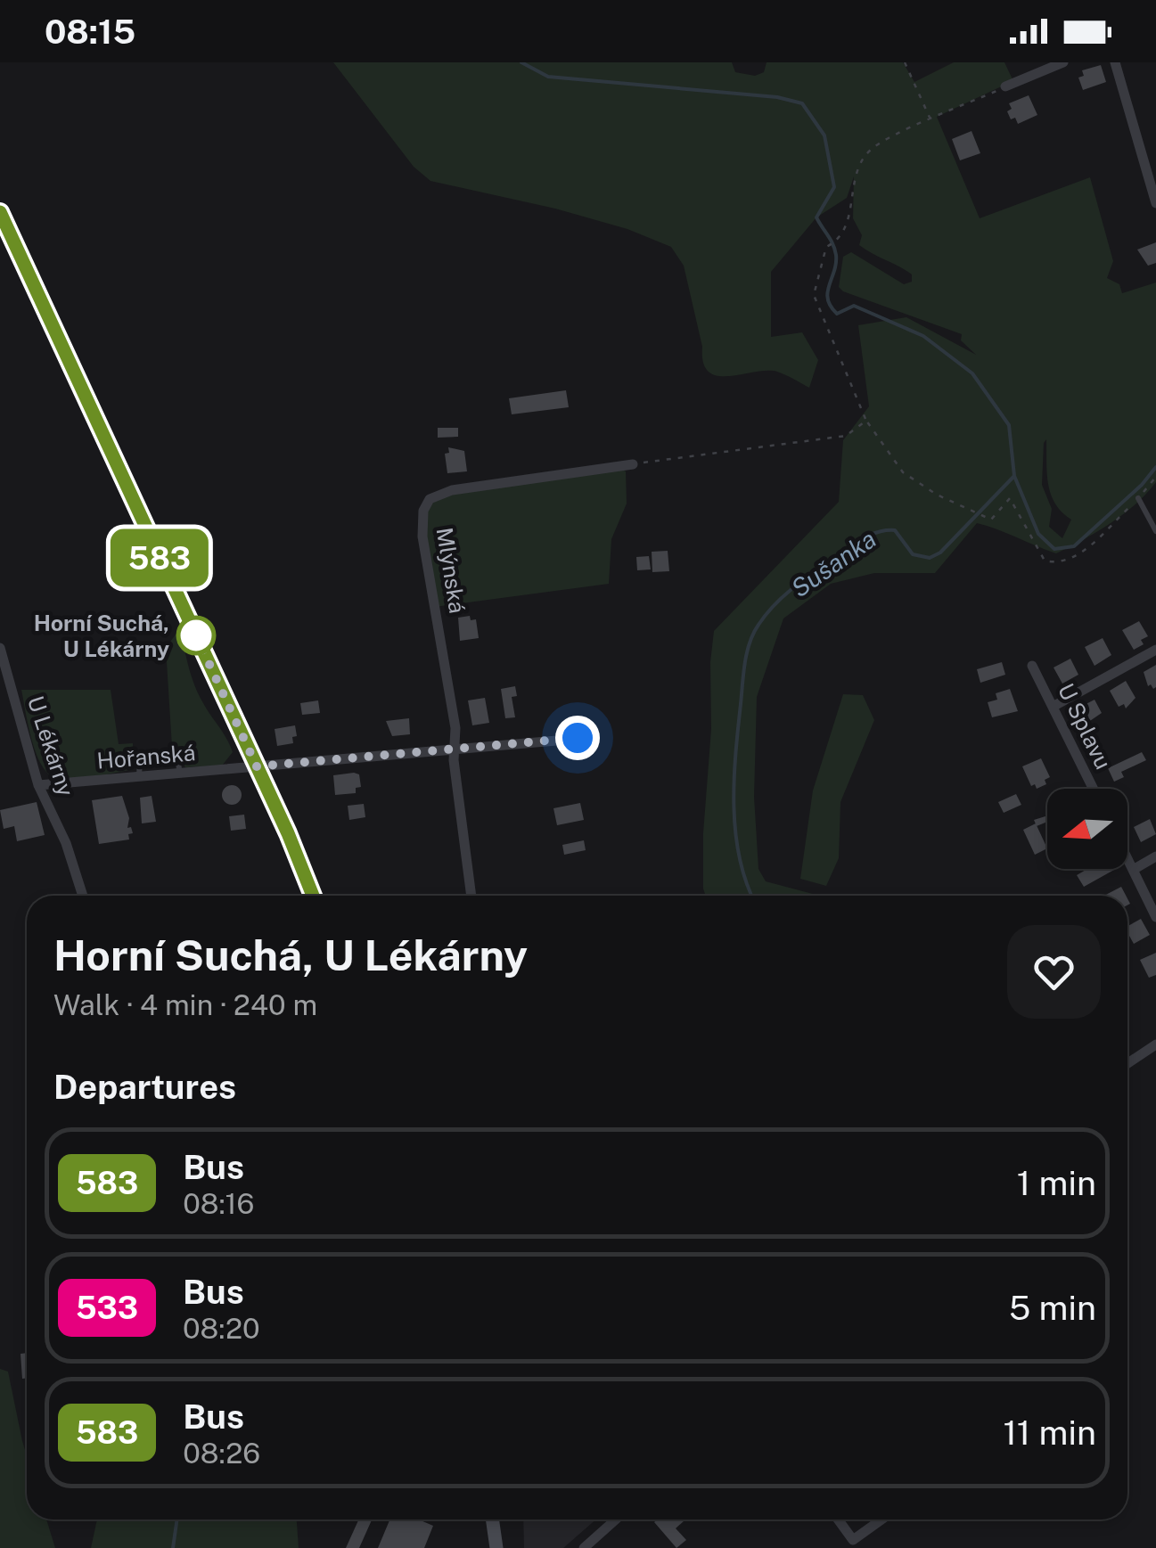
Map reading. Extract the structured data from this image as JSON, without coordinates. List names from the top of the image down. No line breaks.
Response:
{"streets":{"street":["Mlýnská","U Splavu","U Lékárny","Hořanská"]},"crossings":[["Mlýnská","Hořanská"],["U Lékárny","Hořanská"]],"water":["Sušanka"],"places":["Horní Suchá, U Lékárny"],"lines":["bus line 583"],"north":"left","page":{"status":"08:15","on_map":"583","heading":[["Horní Suchá, U Lékárny","Walk · 4 min · 240 m"],"Departures"],"list":[{"mark":"583","name":"Bus","note":"08:16","value":"1 min"},{"mark":"533","name":"Bus","note":"08:20","value":"5 min"},{"mark":"583","name":"Bus","note":"08:26","value":"11 min"}]}}
